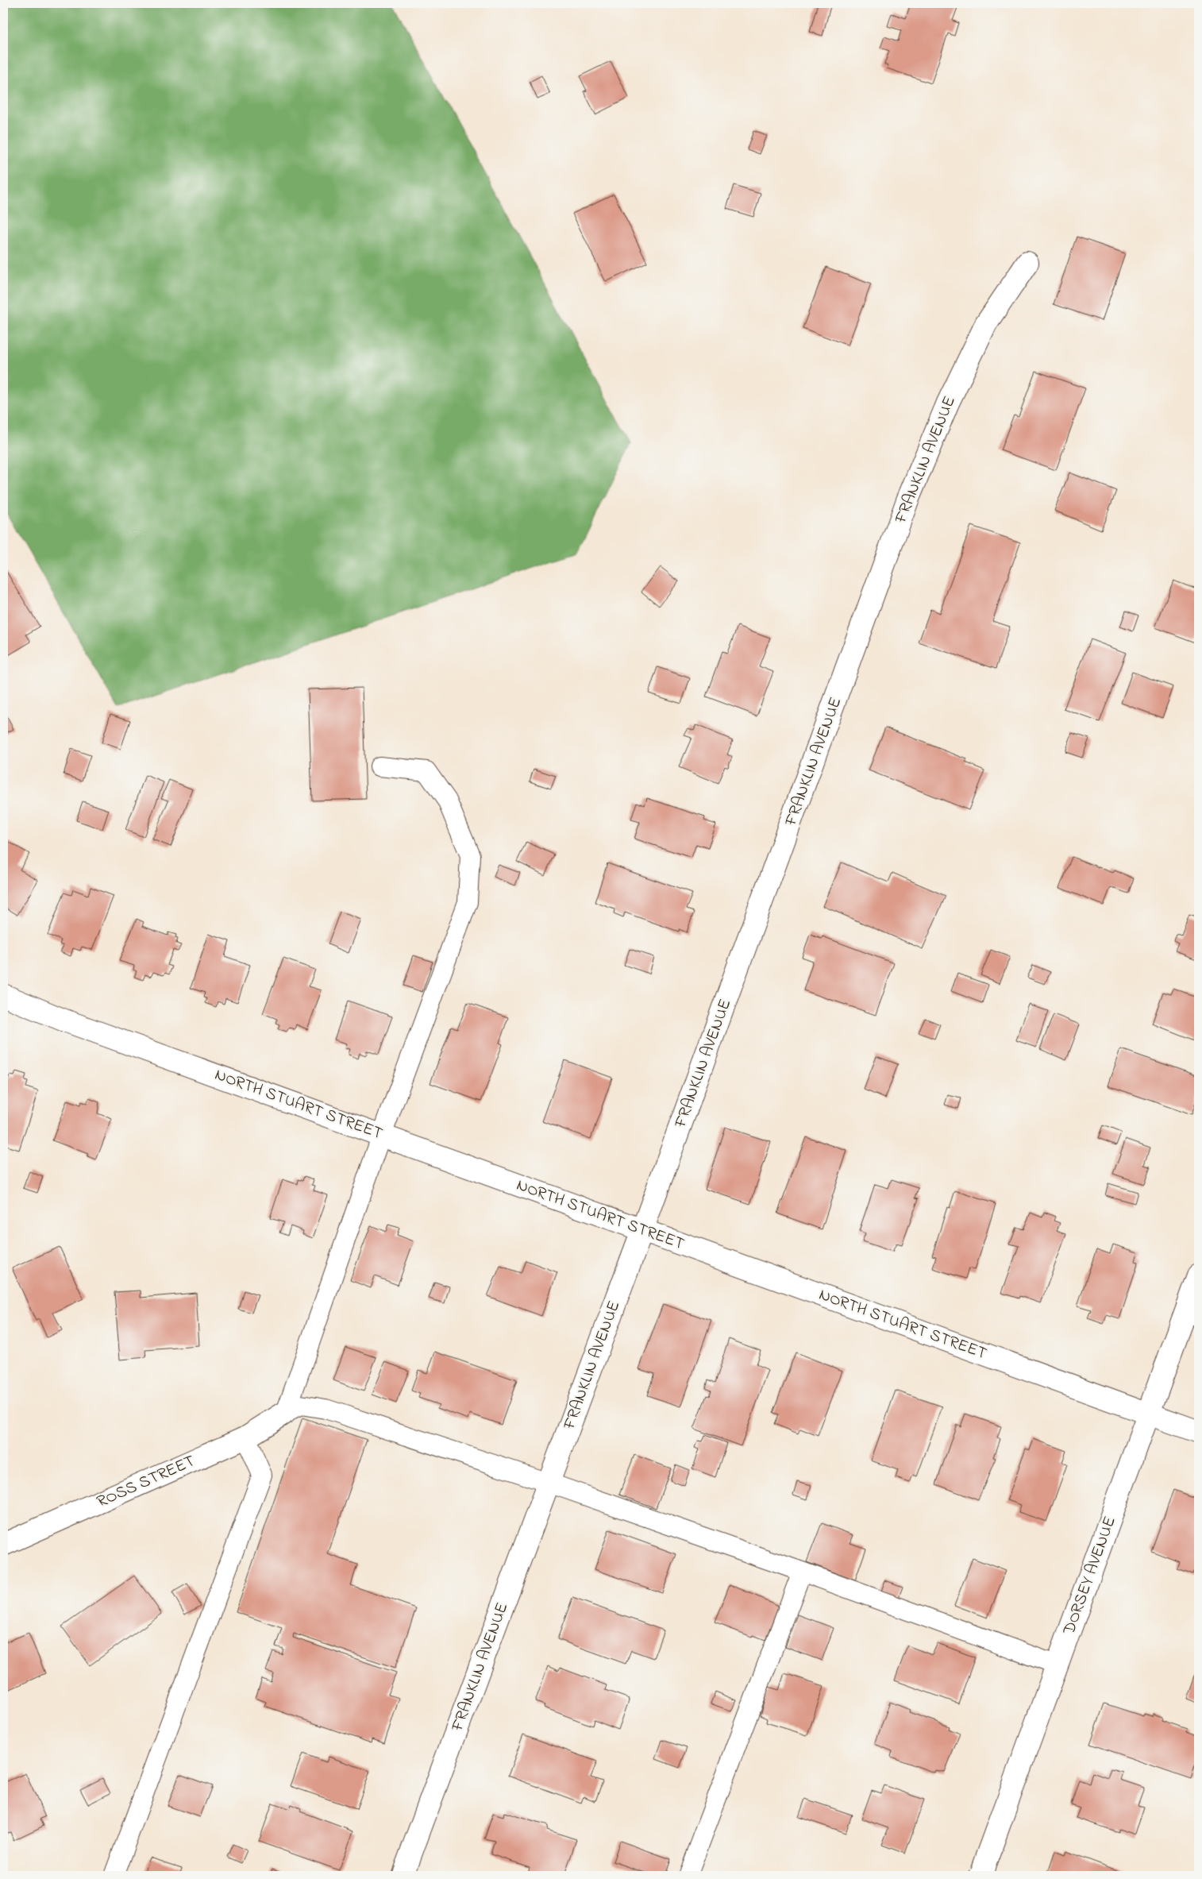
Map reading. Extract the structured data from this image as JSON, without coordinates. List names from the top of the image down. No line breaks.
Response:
{"streets":{"street":["FRANKLIN AVENUE","NORTH STUART STREET","ROSS STREET","DORSEY AVENUE"]},"crossings":[["FRANKLIN AVENUE","NORTH STUART STREET"],["NORTH STUART STREET","DORSEY AVENUE"]]}
